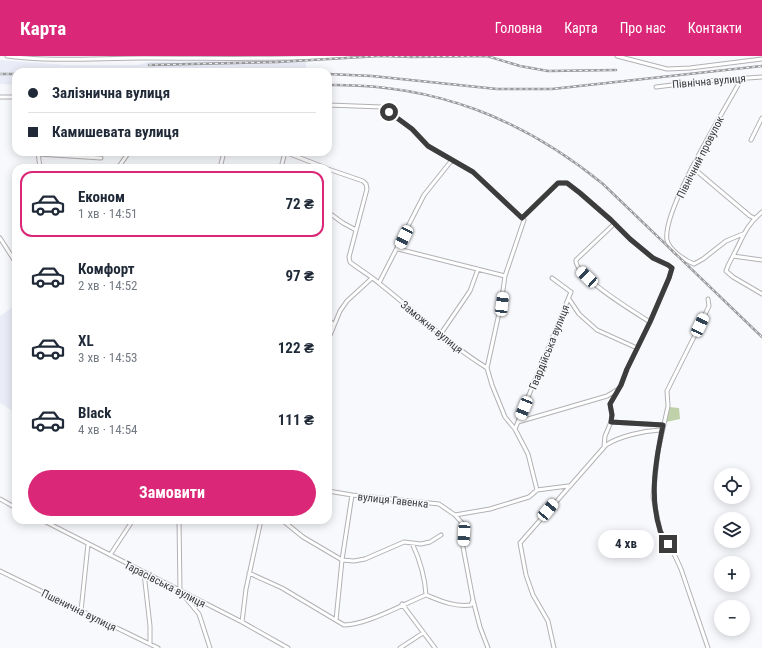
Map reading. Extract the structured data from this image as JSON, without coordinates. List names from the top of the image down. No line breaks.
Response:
{"streets":{"street":["Північна вулиця","Північний провулок","Заможня вулиця","Гвардійська вулиця","вулиця Гавенка","Тарасівська вулиця","Пшенична вулиця"]},"crossings":[["Північна вулиця","Північний провулок"]],"page":{"header":"Карта","nav":["Головна","Карта","Про нас","Контакти"],"banner":["Залізнична вулиця","Камишевата вулиця"],"list":[{"name":"Економ","note":"1 хв · 14:51","value":"72 ₴"},{"name":"Комфорт","note":"2 хв · 14:52","value":"97 ₴"},{"name":"XL","note":"3 хв · 14:53","value":"122 ₴"},{"name":"Black","note":"4 хв · 14:54","value":"111 ₴"}],"buttons":"Замовити","map_buttons":["+","−"],"bubble":"4 хв"}}
